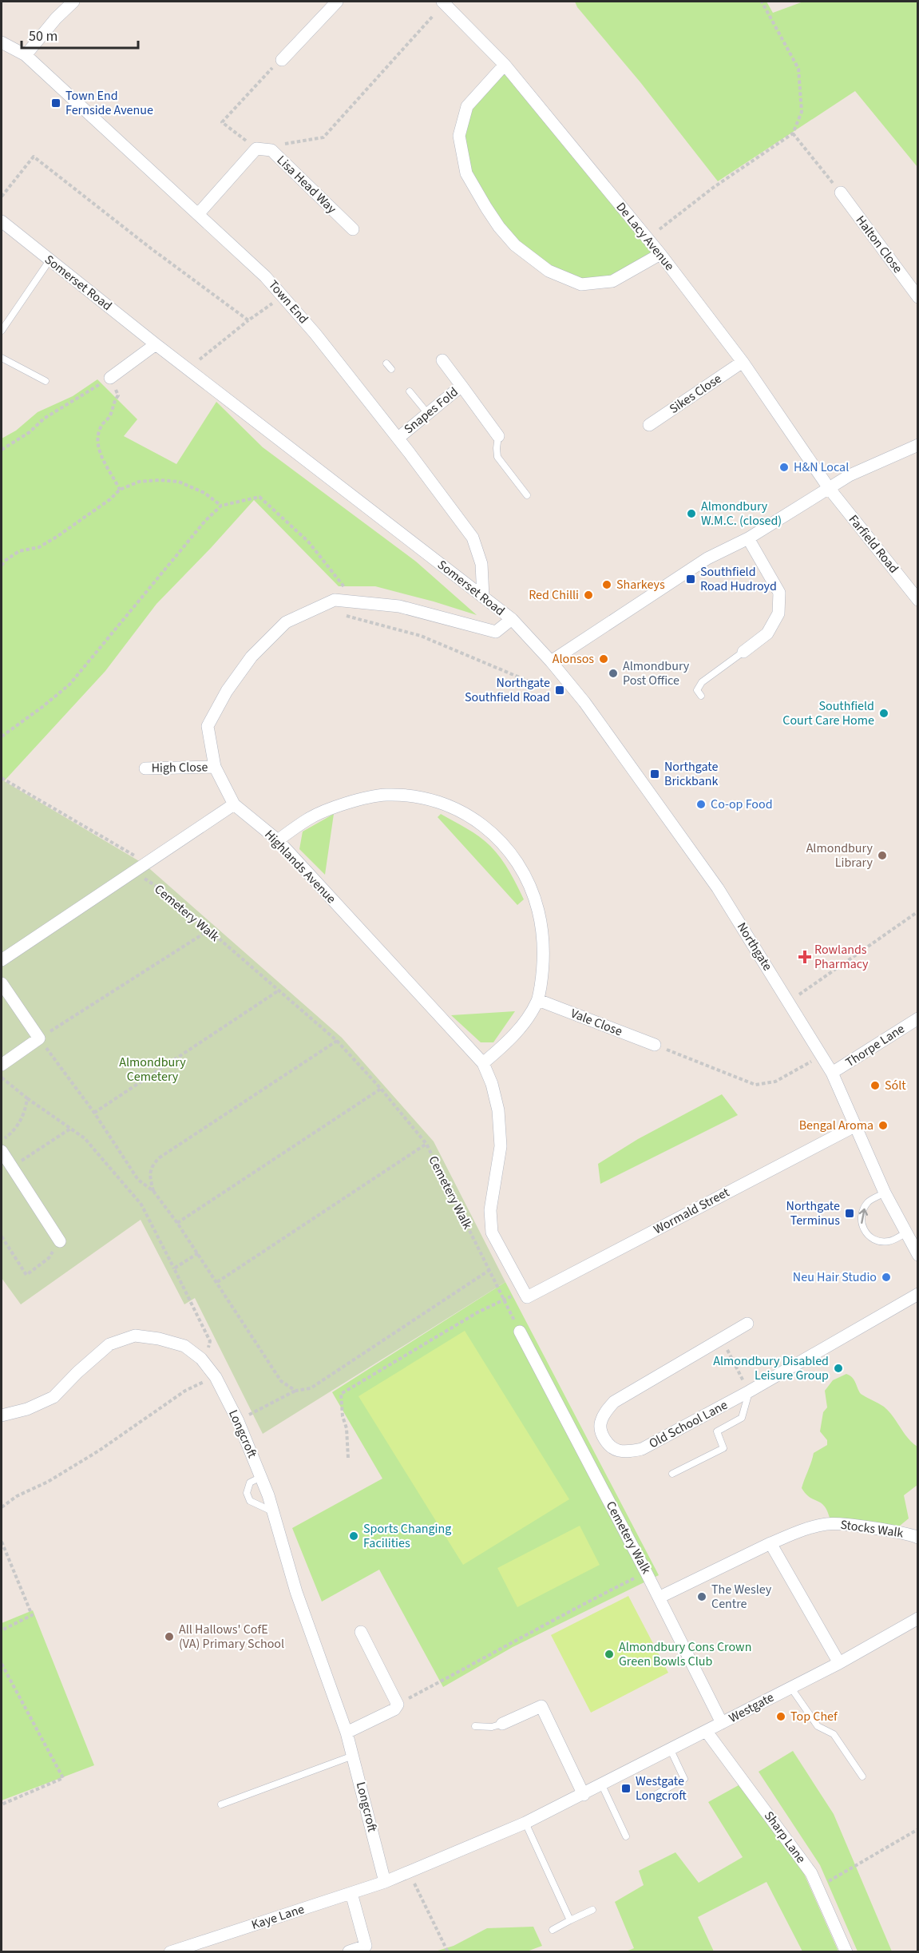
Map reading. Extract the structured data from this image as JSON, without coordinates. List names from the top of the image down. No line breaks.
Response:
{"streets":{"street":["Lisa Head Way","De Lacy Avenue","Halton Close","Somerset Road","Town End","Sikes Close","Snapes Fold","Farfield Road","High Close","Highlands Avenue","Cemetery Walk","Northgate","Vale Close","Thorpe Lane","Wormald Street","Old School Lane","Longcroft","Stocks Walk","Westgate","Sharp Lane","Kaye Lane"]},"crossings":[["De Lacy Avenue","Sikes Close"],["De Lacy Avenue","Farfield Road"],["Somerset Road","Town End"],["Somerset Road","Highlands Avenue"],["Somerset Road","Northgate"],["Town End","Snapes Fold"],["High Close","Highlands Avenue"],["Highlands Avenue","Wormald Street"],["Cemetery Walk","Stocks Walk"],["Cemetery Walk","Westgate"],["Northgate","Thorpe Lane"],["Northgate","Wormald Street"],["Longcroft","Westgate"],["Longcroft","Kaye Lane"],["Westgate","Sharp Lane"],["Westgate","Kaye Lane"]],"parks":["Almondbury Cemetery"],"places":{"transit":["Town End Fernside Avenue","Southfield Road Hudroyd","Northgate Southfield Road","Northgate Brickbank","Northgate Terminus","Westgate Longcroft"],"other":["H&N Local","Almondbury W.M.C. (closed)","Sharkeys","Red Chilli","Alonsos","Almondbury Post Office","Southfield Court Care Home","Co-op Food","Almondbury Library","Sólt","Bengal Aroma","Neu Hair Studio","Almondbury Disabled Leisure Group","Sports Changing Facilities","The Wesley Centre","All Hallows' CofE (VA) Primary School","Almondbury Cons Crown Green Bowls Club","Top Chef"],"health":["Rowlands Pharmacy"]},"scale_bar":"50 m"}
